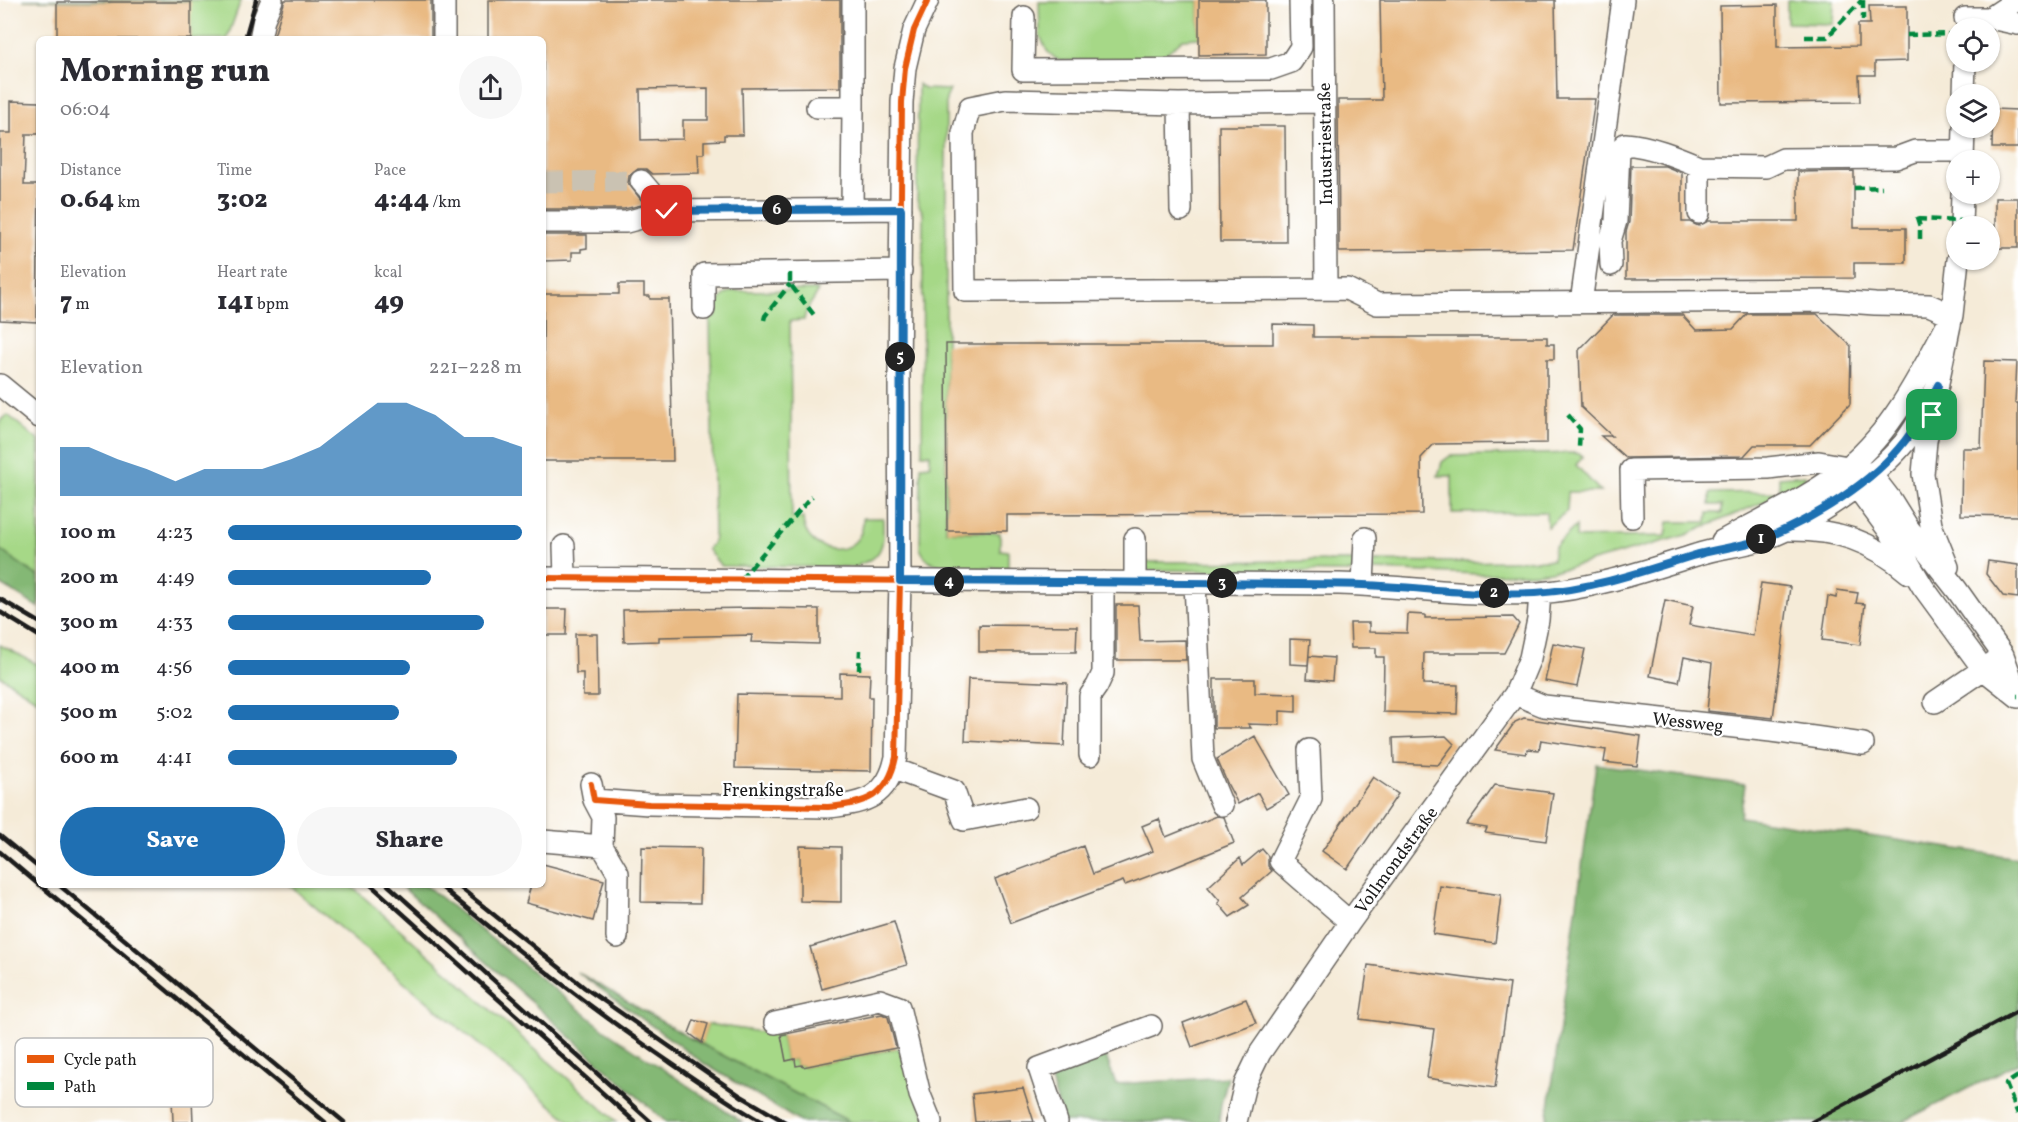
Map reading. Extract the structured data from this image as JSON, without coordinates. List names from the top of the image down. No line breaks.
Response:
{"streets":{"street":["Industriestraße","Wessweg","Frenkingstraße","Vollmondstraße"]},"crossings":[["Wessweg","Vollmondstraße"]],"legend":["Cycle path","Path"],"page":{"map_buttons":["+","−"],"heading":["Morning run","06:04"],"stats":[["Distance","0.64 km"],["Time","3:02"],["Pace","4:44 /km"],["Elevation","7 m"],["Heart rate","141 bpm"],["kcal","49"]],"pins":["6","5","1","4","3","2"],"chart":["Elevation","221–228 m"],"list":[{"name":"100 m","note":"4:23"},{"name":"200 m","note":"4:49"},{"name":"300 m","note":"4:33"},{"name":"400 m","note":"4:56"},{"name":"500 m","note":"5:02"},{"name":"600 m","note":"4:41"}],"buttons":["Save","Share"]}}
